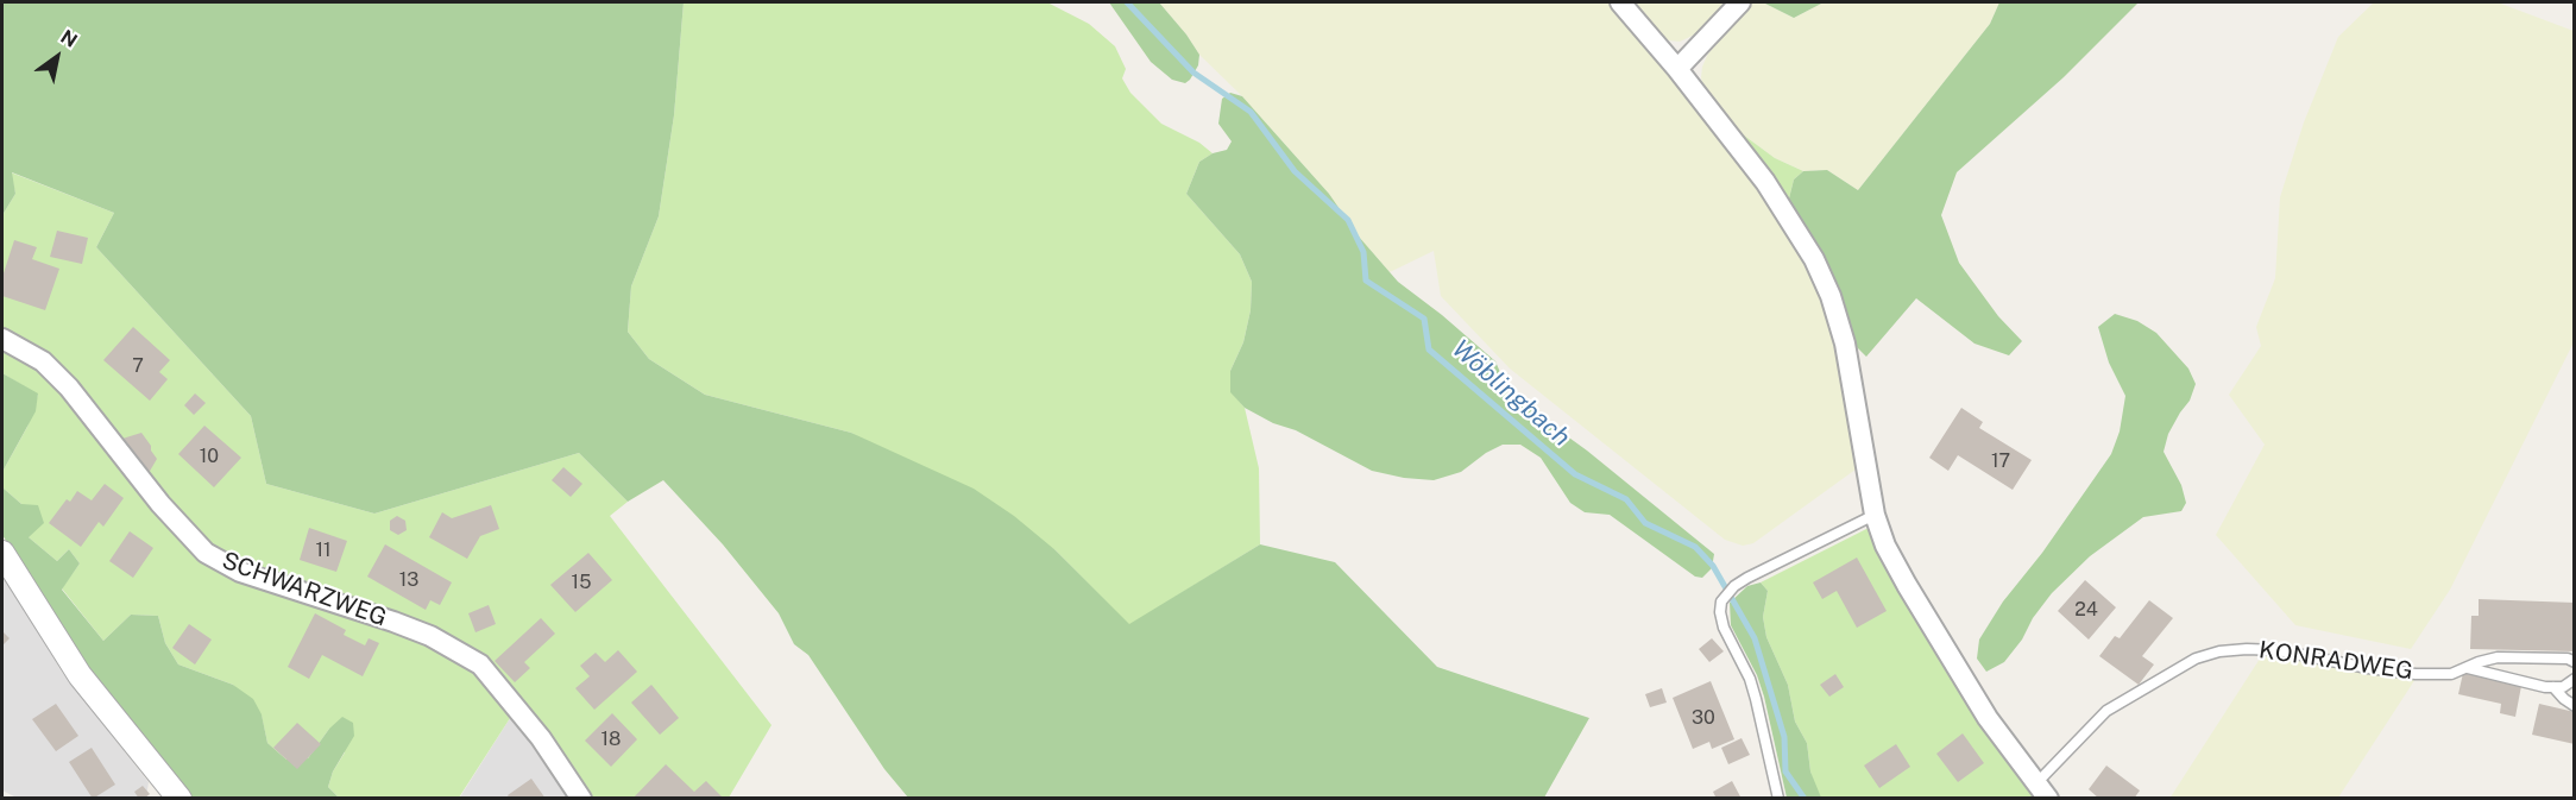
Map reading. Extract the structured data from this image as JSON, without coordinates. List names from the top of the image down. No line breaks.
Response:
{"streets":{"street":["SCHWARZWEG"],"lane":["KONRADWEG"]},"water":["Wöblingbach"],"house_numbers":["7","10","17","11","13","15","24","30","18"],"north":"top right"}
